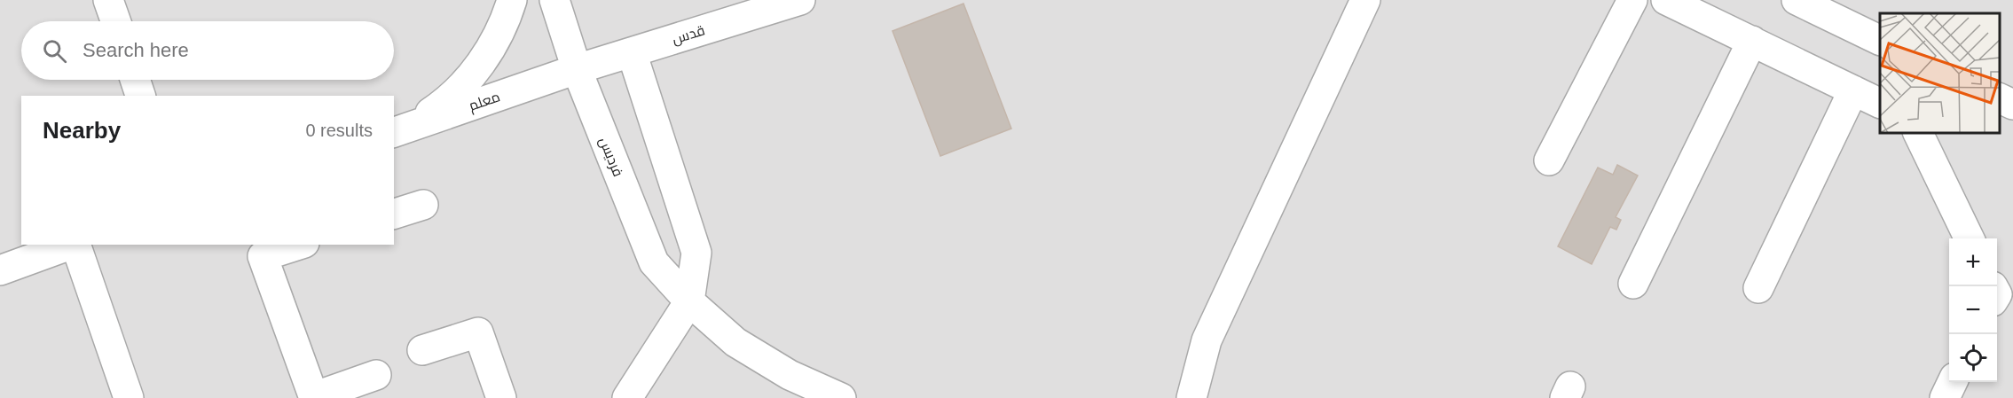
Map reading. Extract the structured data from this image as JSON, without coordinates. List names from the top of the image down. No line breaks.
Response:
{"streets":{"street":["قدس","معلم","فردیس"]},"crossings":[["قدس","معلم"],["قدس","فردیس"],["معلم","فردیس"]],"page":{"search":"Search here","heading":["Nearby","0 results"],"map_buttons":["+","−"]}}
